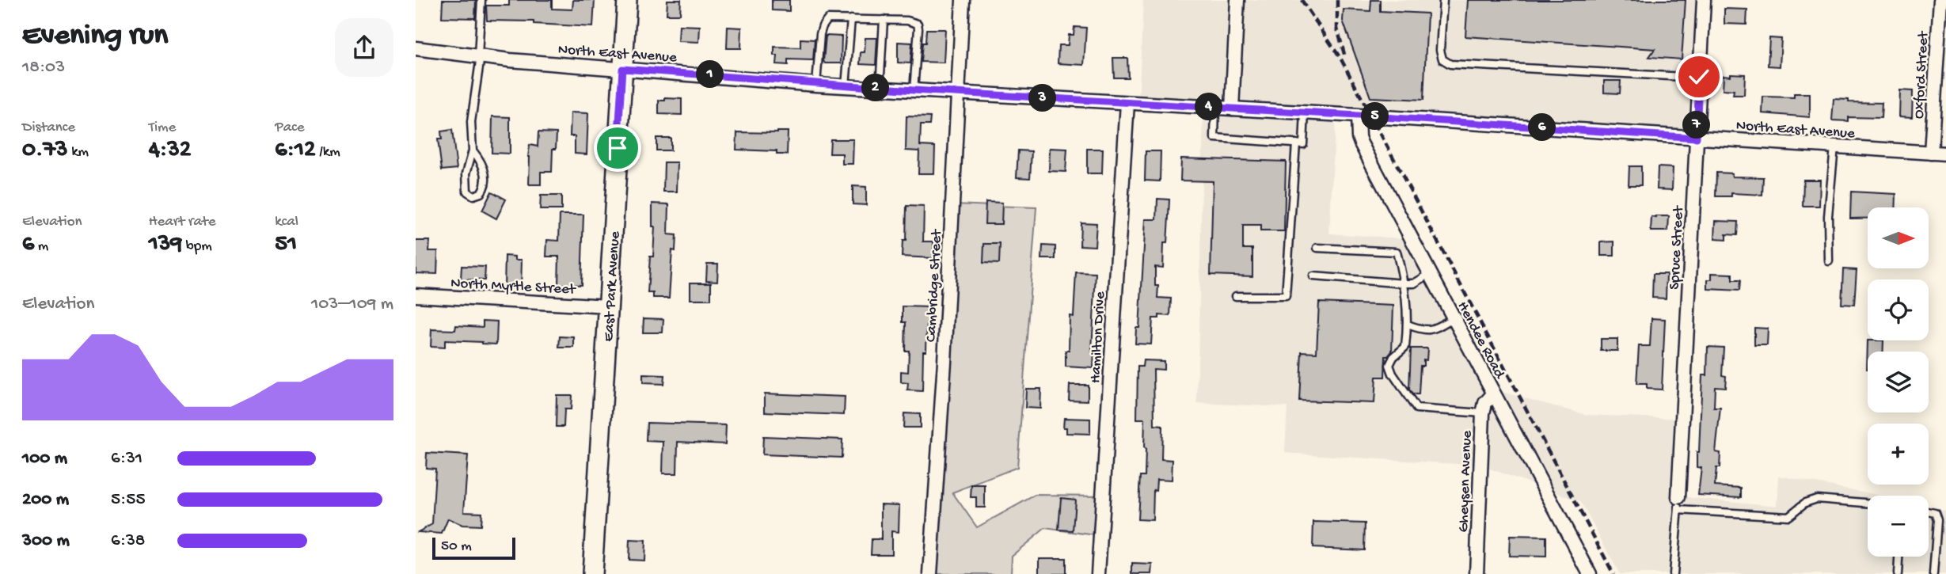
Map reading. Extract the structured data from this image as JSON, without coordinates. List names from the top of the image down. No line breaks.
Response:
{"streets":{"main road":["East Park Avenue"],"street":["North East Avenue","Oxford Street","Spruce Street","North Myrtle Street","Cambridge Street","Hamilton Drive","Hendee Road","Gheysen Avenue"]},"crossings":[["North East Avenue","Oxford Street"],["North East Avenue","Spruce Street"],["North East Avenue","Cambridge Street"],["North East Avenue","East Park Avenue"],["North East Avenue","Hamilton Drive"],["North East Avenue","Hendee Road"],["North Myrtle Street","East Park Avenue"],["Hendee Road","Gheysen Avenue"]],"scale_bar":"50 m","north":"right","page":{"heading":["Evening run","18:03"],"pins":["1","2","3","4","5","7","6"],"stats":[["Distance","0.73 km"],["Time","4:32"],["Pace","6:12 /km"],["Elevation","6 m"],["Heart rate","139 bpm"],["kcal","51"]],"map_buttons":["+","−"],"chart":["Elevation","103–109 m"],"list":[{"name":"100 m","note":"6:31"},{"name":"200 m","note":"5:55"},{"name":"300 m","note":"6:38"}],"scale":"50 m"}}
